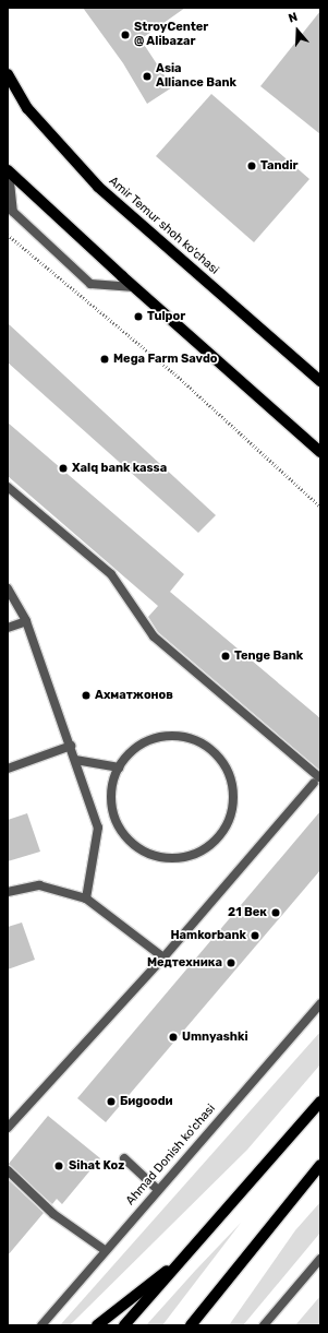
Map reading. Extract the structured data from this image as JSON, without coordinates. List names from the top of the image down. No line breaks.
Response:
{"streets":{"main road":["Amir Temur shoh ko'chasi"],"street":["Ahmad Donish ko'chasi"]},"places":["StroyCenter @ Alibazar","Asia Alliance Bank","Tandir","Tulpor","Mega Farm Savdo","Xalq bank kassa","Tenge Bank","Ахматжонов","21 Век","Hamkorbank","Медтехника","Umnyashki","Биgoodи","Sihat Koz"],"north":"top"}
